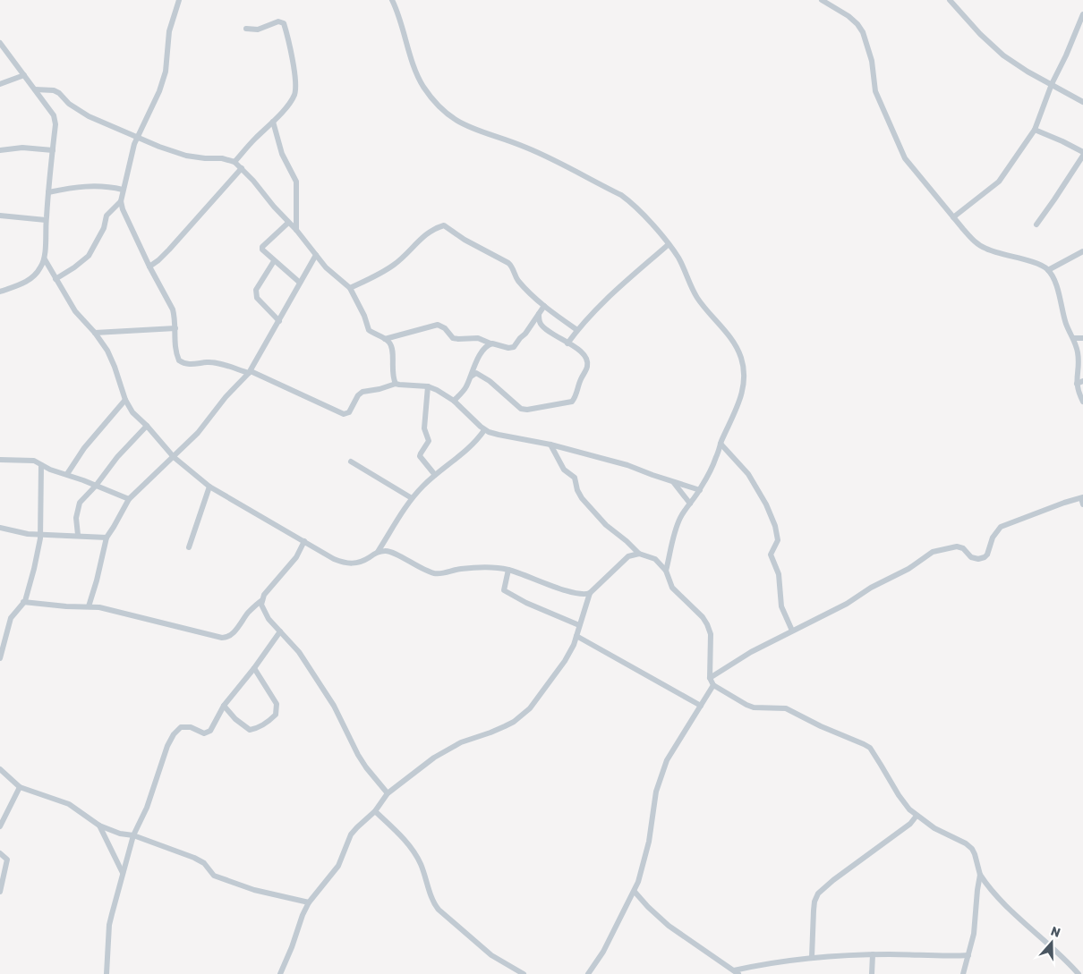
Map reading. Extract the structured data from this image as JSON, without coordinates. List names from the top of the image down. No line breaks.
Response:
{"north":"top"}
